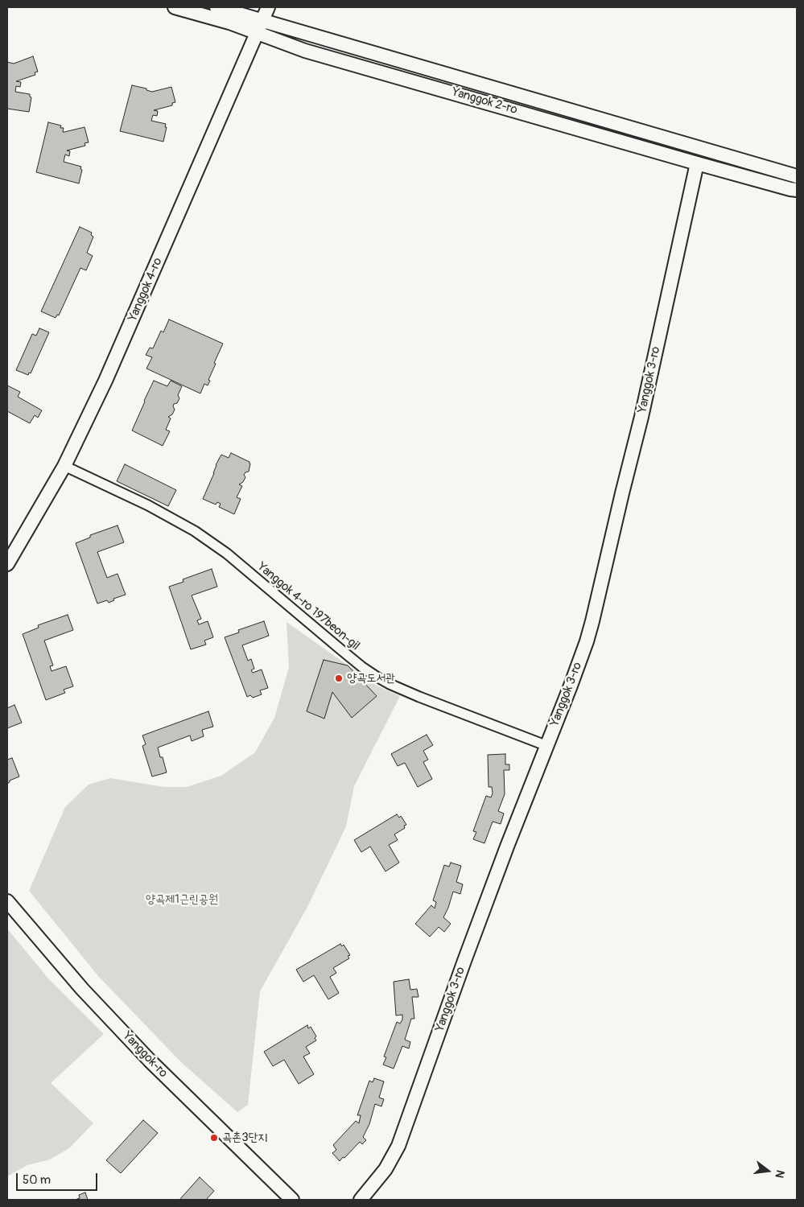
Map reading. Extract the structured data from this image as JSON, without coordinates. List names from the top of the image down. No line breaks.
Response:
{"streets":{"street":["Yanggok 2-ro","Yanggok 4-ro","Yanggok 3-ro","Yanggok 4-ro 197beon-gil","Yanggok-ro"]},"crossings":[["Yanggok 2-ro","Yanggok 4-ro"],["Yanggok 2-ro","Yanggok 3-ro"],["Yanggok 4-ro","Yanggok 4-ro 197beon-gil"],["Yanggok 3-ro","Yanggok 4-ro 197beon-gil"]],"parks":["양곡제1근린공원"],"places":["양곡도서관","곡촌3단지"],"scale_bar":"50 m","north":"right"}
